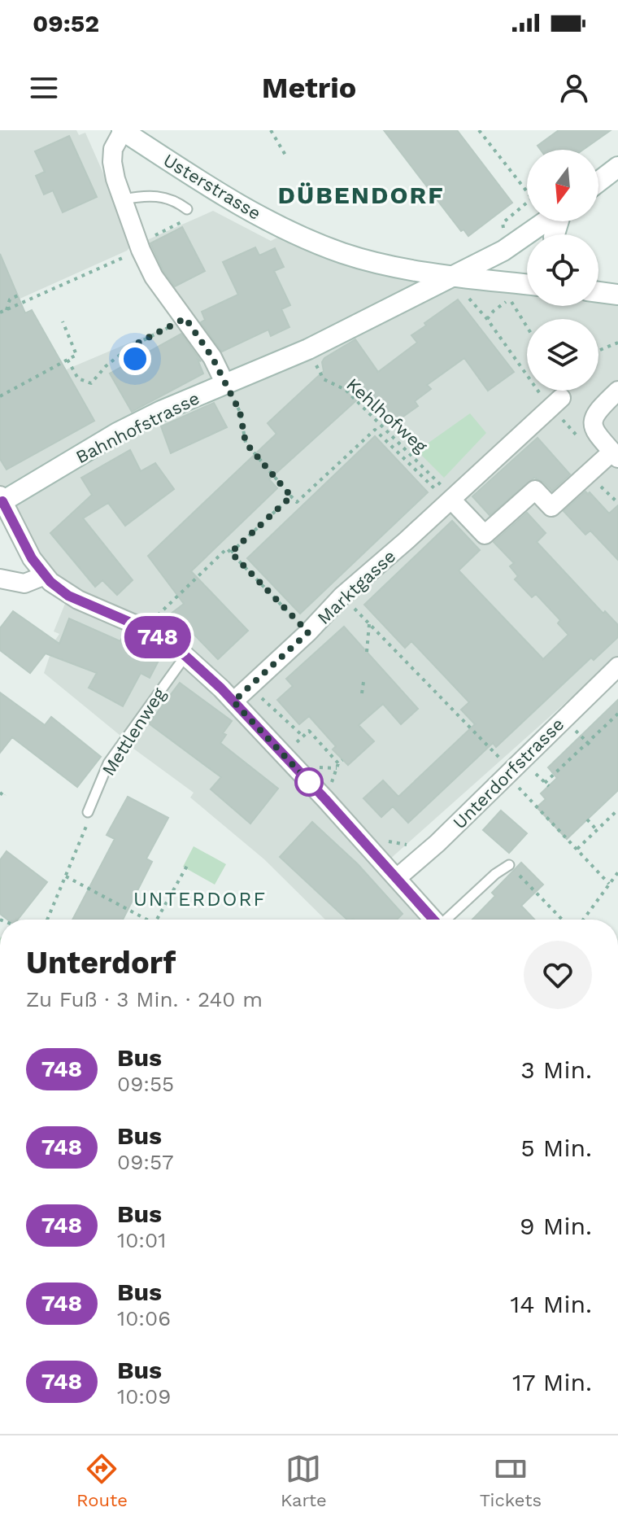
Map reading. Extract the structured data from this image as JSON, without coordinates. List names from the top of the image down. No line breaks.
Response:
{"streets":{"street":["Usterstrasse","Bahnhofstrasse","Marktgasse","Unterdorfstrasse"],"lane":["Mettlenweg"],"path":["Kehlhofweg"]},"crossings":[["Usterstrasse","Bahnhofstrasse"],["Kehlhofweg","Bahnhofstrasse"],["Kehlhofweg","Marktgasse"]],"districts":["DÜBENDORF","UNTERDORF"],"lines":["bus line 748"],"north":"bottom","page":{"status":"09:52","header":"Metrio","on_map":"748","heading":["Unterdorf","Zu Fuß · 3 Min. · 240 m"],"list":[{"mark":"748","name":"Bus","note":"09:55","value":"3 Min."},{"mark":"748","name":"Bus","note":"09:57","value":"5 Min."},{"mark":"748","name":"Bus","note":"10:01","value":"9 Min."},{"mark":"748","name":"Bus","note":"10:06","value":"14 Min."},{"mark":"748","name":"Bus","note":"10:09","value":"17 Min."}],"tabs":["Route","Karte","Tickets"]}}
